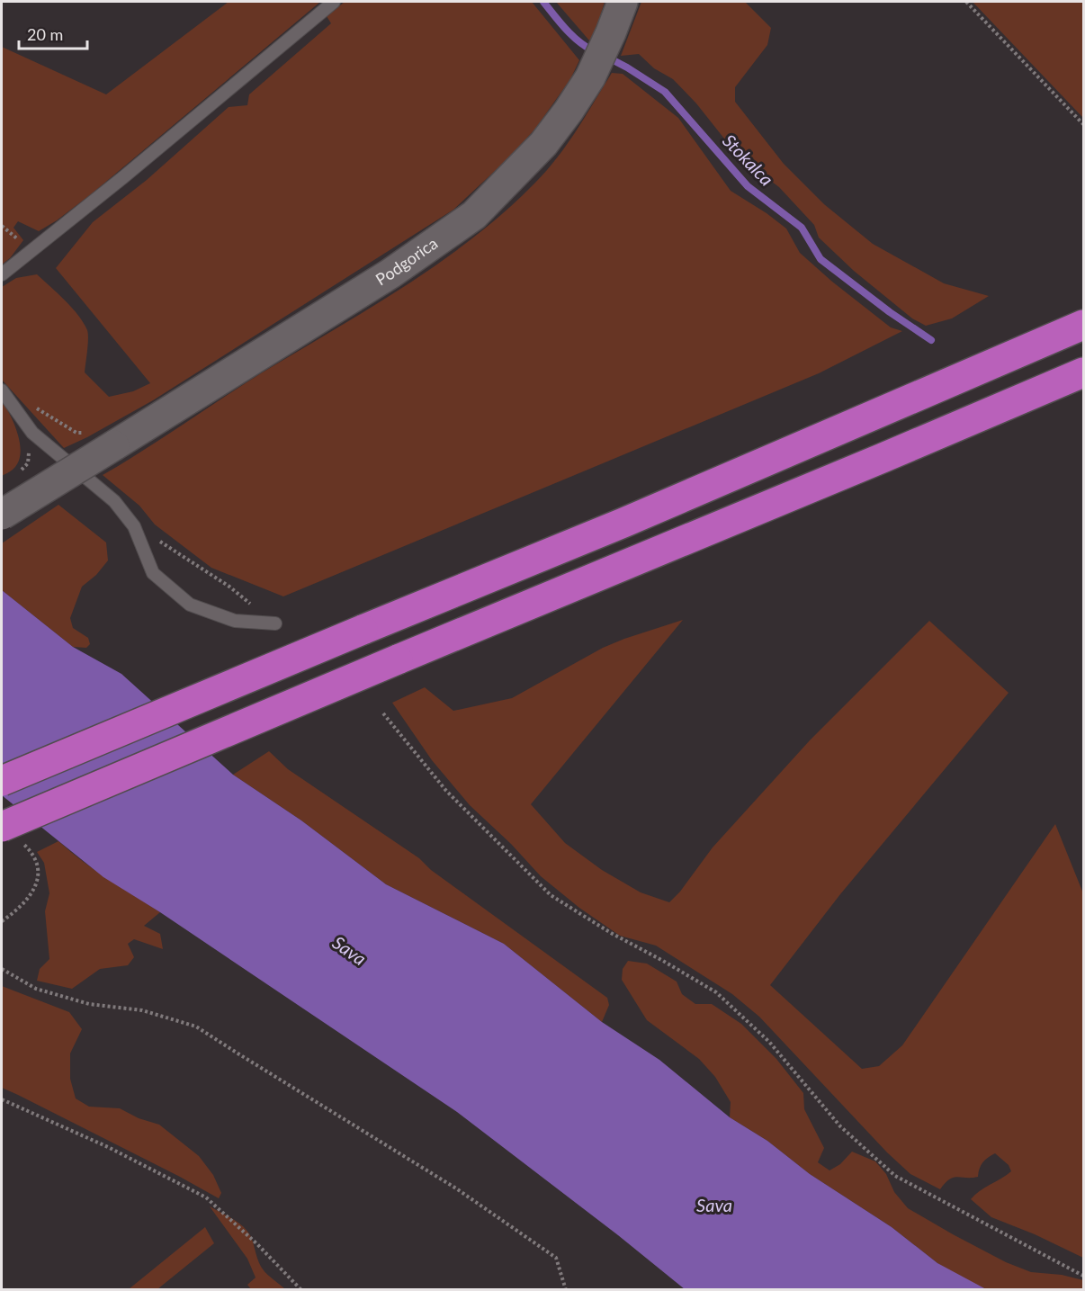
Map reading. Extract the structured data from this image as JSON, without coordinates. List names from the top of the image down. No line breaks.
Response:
{"streets":{"main road":["Podgorica"]},"water":["Stokalca","Sava"],"scale_bar":"20 m"}
